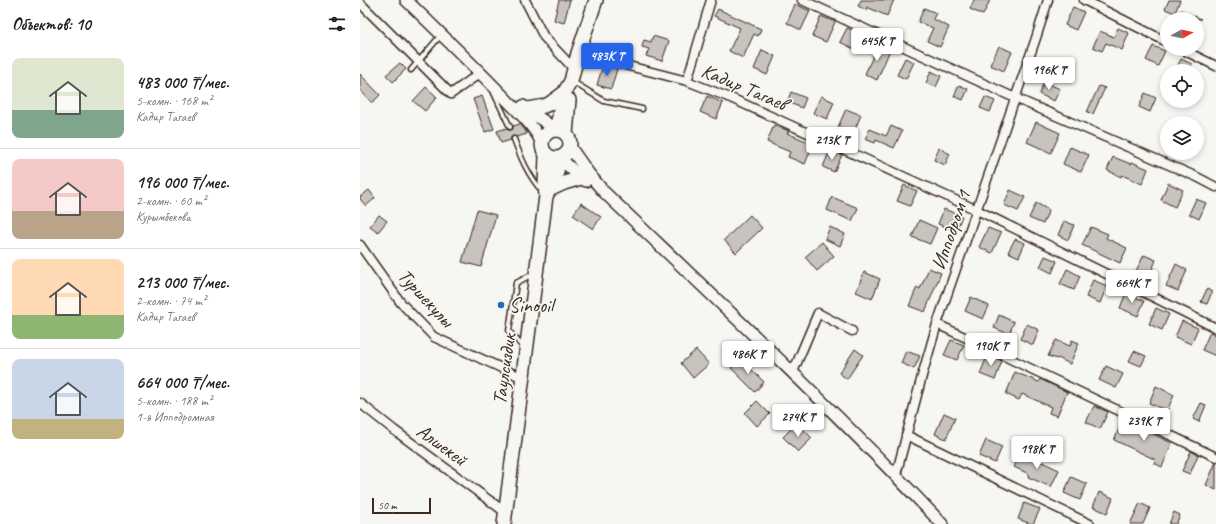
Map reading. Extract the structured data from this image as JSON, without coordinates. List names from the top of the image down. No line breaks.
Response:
{"streets":{"main road":["Таулсиздик"],"street":["Кадир Тагаев","Ипподром 1","Туршекулы","Алшекей"]},"crossings":[["Кадир Тагаев","Ипподром 1"],["Туршекулы","Таулсиздик"],["Таулсиздик","Алшекей"]],"places":["Sinooil"],"scale_bar":"50 m","north":"right","page":{"heading":"Объектов: 10","price":["645K ₸","483K ₸","196K ₸","213K ₸","664K ₸","190K ₸","486K ₸","274K ₸","239K ₸","198K ₸"],"list":[{"name":"483 000 ₸/мес.","note":"5-комн. · 168 m² · Кадир Тагаев"},{"name":"196 000 ₸/мес.","note":"2-комн. · 60 m² · Курымбекова"},{"name":"213 000 ₸/мес.","note":"2-комн. · 74 m² · Кадир Тагаев"},{"name":"664 000 ₸/мес.","note":"5-комн. · 188 m² · 1-я Ипподромная"}],"scale":"50 m"}}
